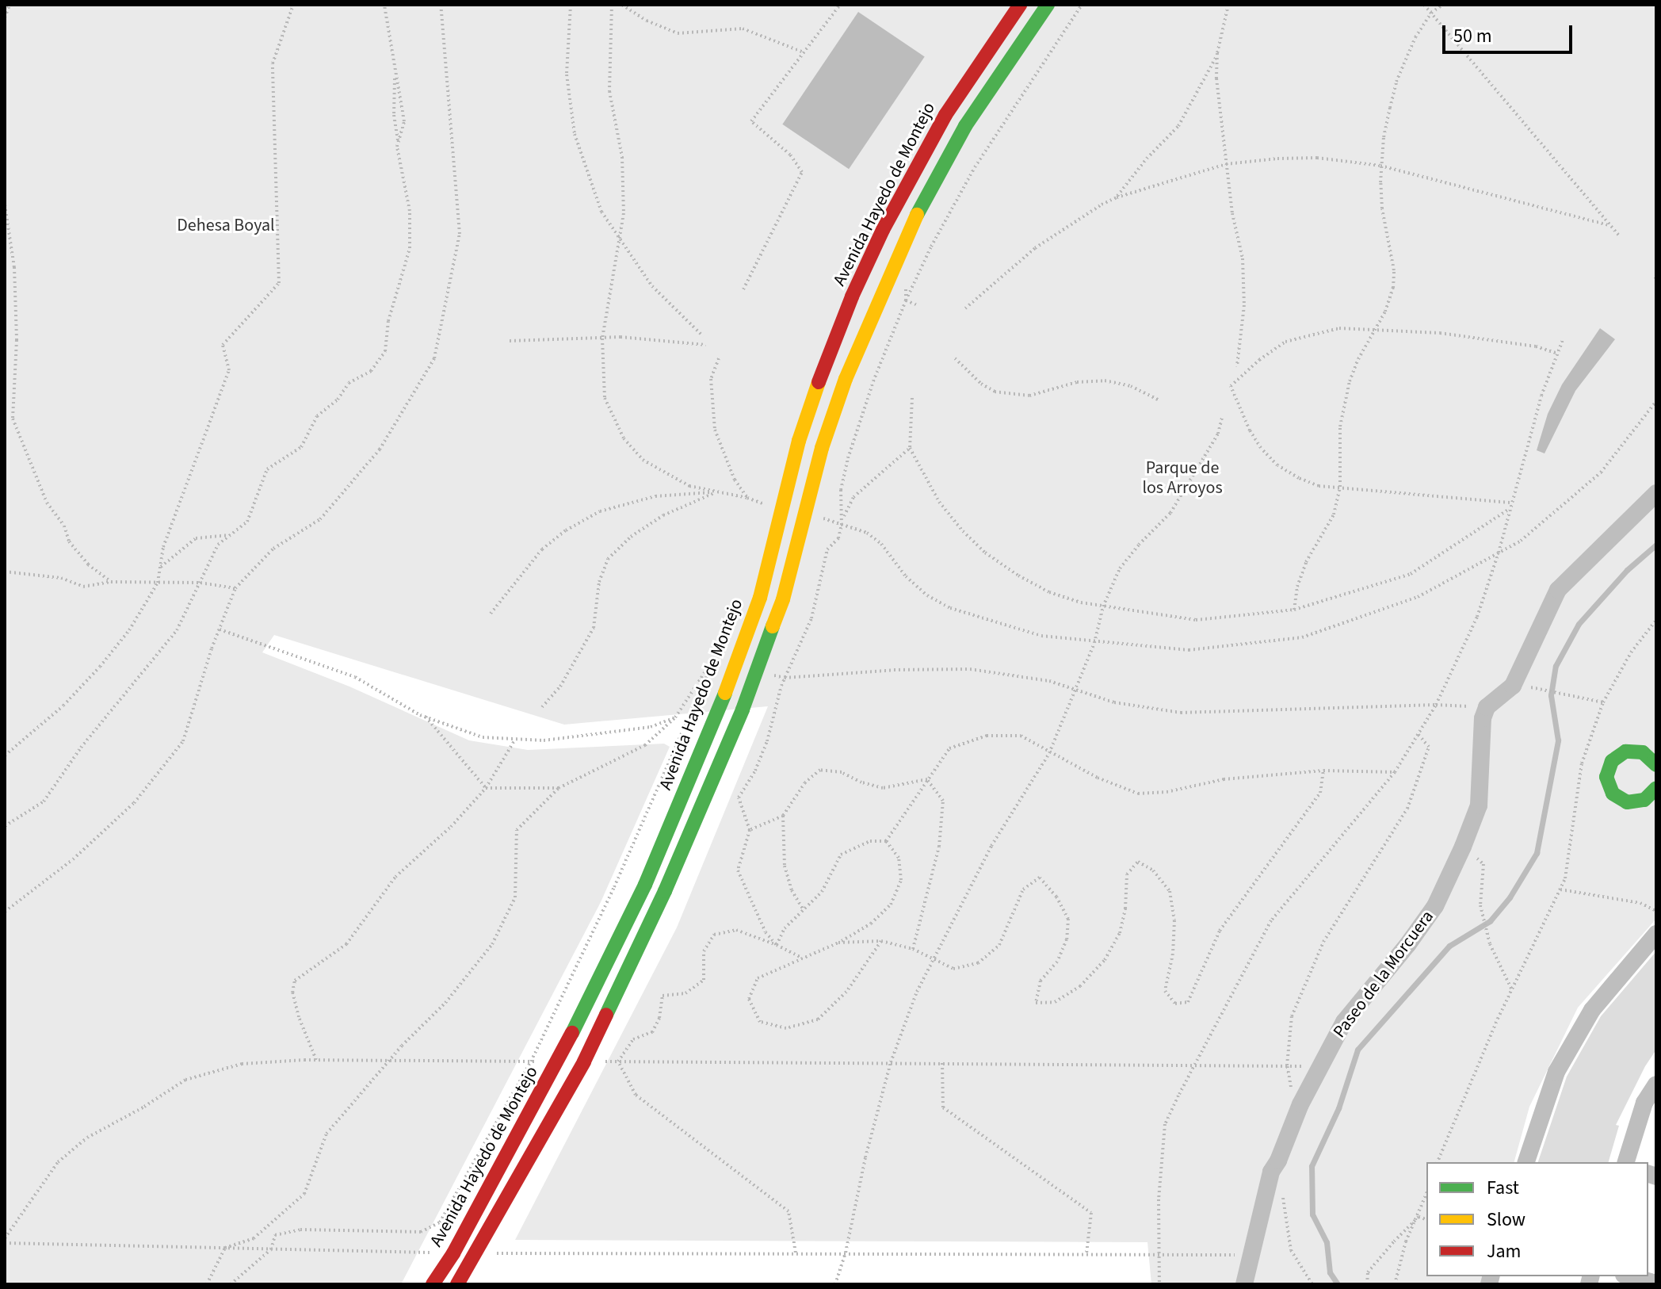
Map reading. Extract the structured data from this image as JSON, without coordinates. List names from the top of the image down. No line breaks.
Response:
{"streets":{"street":["Avenida Hayedo de Montejo","Paseo de la Morcuera"]},"parks":["Dehesa Boyal","Parque de los Arroyos"],"legend":["Fast","Slow","Jam"],"scale_bar":"50 m"}
